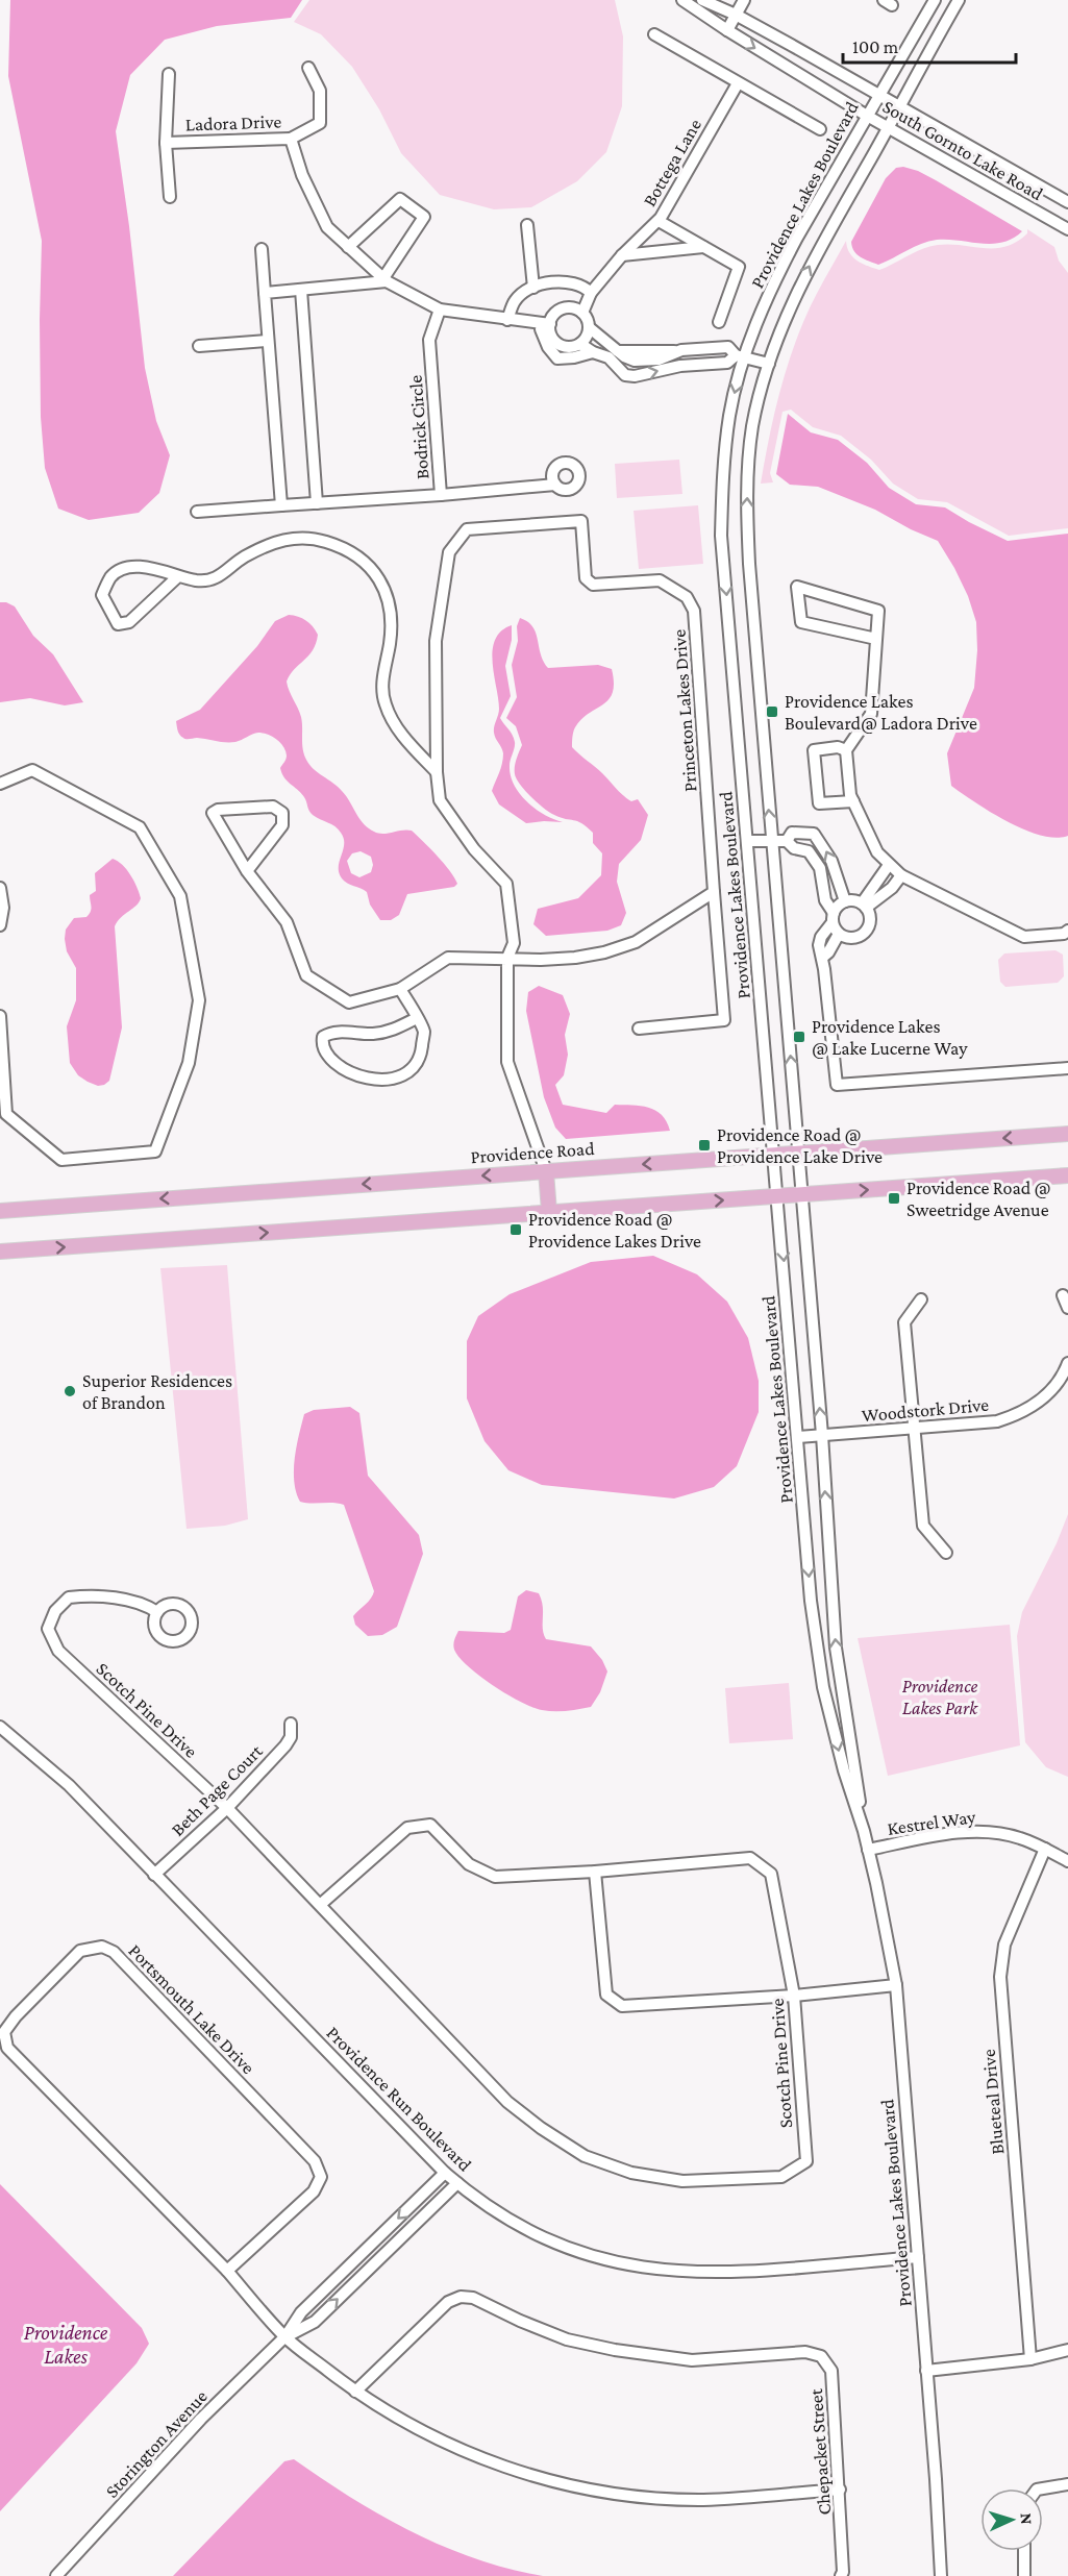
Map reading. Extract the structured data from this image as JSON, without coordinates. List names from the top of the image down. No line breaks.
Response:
{"streets":{"main road":["Providence Road"],"street":["Ladora Drive","South Gornto Lake Road","Bottega Lane","Providence Lakes Boulevard","Bodrick Circle","Princeton Lakes Drive","Woodstork Drive","Scotch Pine Drive","Beth Page Court","Kestrel Way","Portsmouth Lake Drive","Providence Run Boulevard","Blueteal Drive","Storington Avenue","Chepacket Street"]},"crossings":[["Ladora Drive","Bottega Lane"],["Ladora Drive","Bodrick Circle"],["South Gornto Lake Road","Providence Lakes Boulevard"],["Providence Lakes Boulevard","Providence Road"],["Providence Lakes Boulevard","Woodstork Drive"],["Providence Lakes Boulevard","Kestrel Way"],["Providence Lakes Boulevard","Providence Run Boulevard"],["Princeton Lakes Drive","Providence Road"],["Scotch Pine Drive","Beth Page Court"],["Beth Page Court","Providence Run Boulevard"],["Kestrel Way","Blueteal Drive"],["Portsmouth Lake Drive","Storington Avenue"],["Portsmouth Lake Drive","Chepacket Street"],["Providence Run Boulevard","Storington Avenue"]],"water":["Providence Lakes"],"parks":["Providence Lakes Park"],"places":{"transit":["Providence Lakes Boulevard@ Ladora Drive","Providence Lakes @ Lake Lucerne Way","Providence Road @ Providence Lake Drive","Providence Road @ Sweetridge Avenue","Providence Road @ Providence Lakes Drive"],"other":["Superior Residences of Brandon"]},"scale_bar":"100 m","north":"right"}
